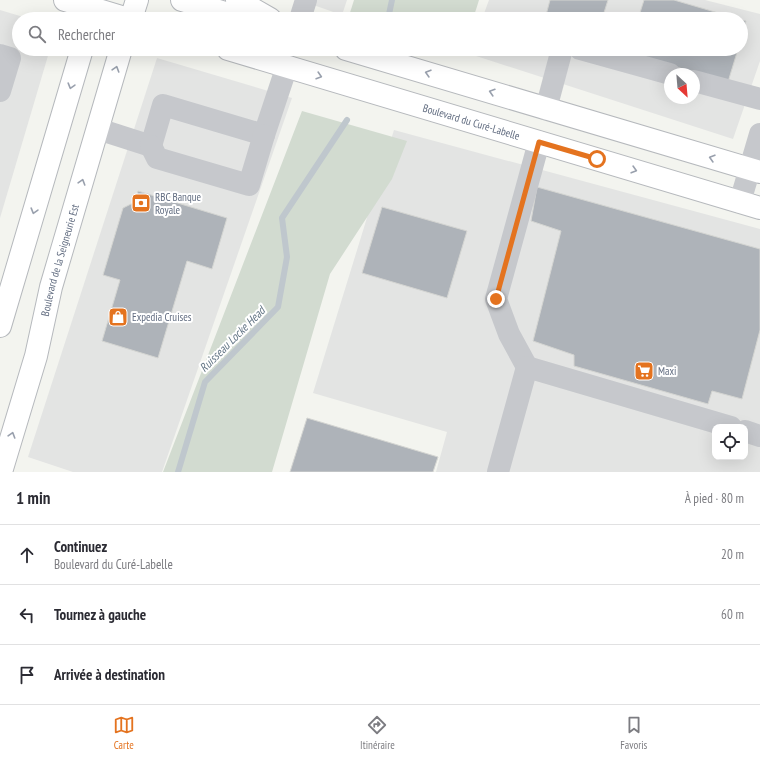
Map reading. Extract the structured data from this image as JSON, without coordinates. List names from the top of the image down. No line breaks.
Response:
{"streets":{"main road":["Boulevard du Curé-Labelle","Boulevard de la Seigneurie Est"]},"water":["Ruisseau Locke Head"],"places":{"bank":["RBC Banque Royale"],"shop":["Expedia Cruises"],"supermarket":["Maxi"]},"north":"bottom right","page":{"search":"Rechercher","heading":["1 min","À pied · 80 m"],"list":[["Continuez","Boulevard du Curé-Labelle","20 m"],["Tournez à gauche","60 m"],"Arrivée à destination"],"nav":["Carte","Itinéraire","Favoris"]}}
